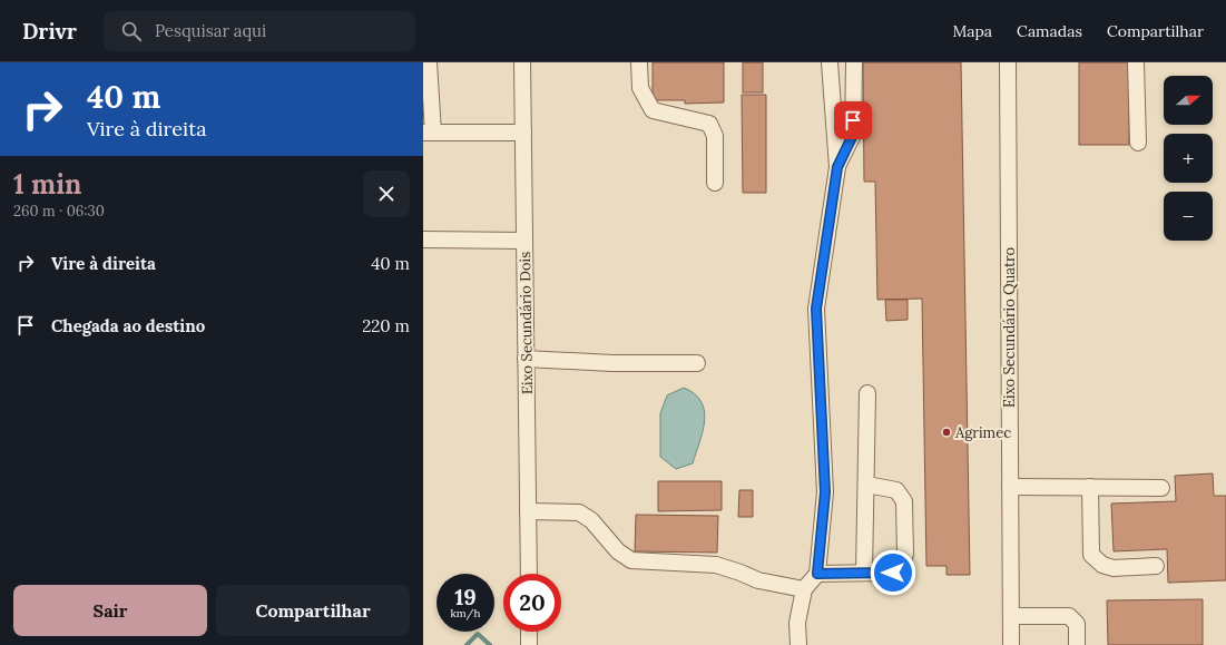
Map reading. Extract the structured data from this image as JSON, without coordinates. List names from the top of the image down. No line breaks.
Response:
{"streets":{"street":["Eixo Secundário Dois","Eixo Secundário Quatro"]},"places":["Agrimec"],"north":"right","page":{"header":"Drivr","search":"Pesquisar aqui","nav":["Mapa","Camadas","Compartilhar"],"turn":["40 m","Vire à direita"],"map_buttons":["+","−"],"heading":["1 min","260 m · 06:30"],"list":[{"name":"Vire à direita","value":"40 m"},{"name":"Chegada ao destino","value":"220 m"}],"speed":"19 km/h","limit":"20","buttons":["Sair","Compartilhar"]}}
